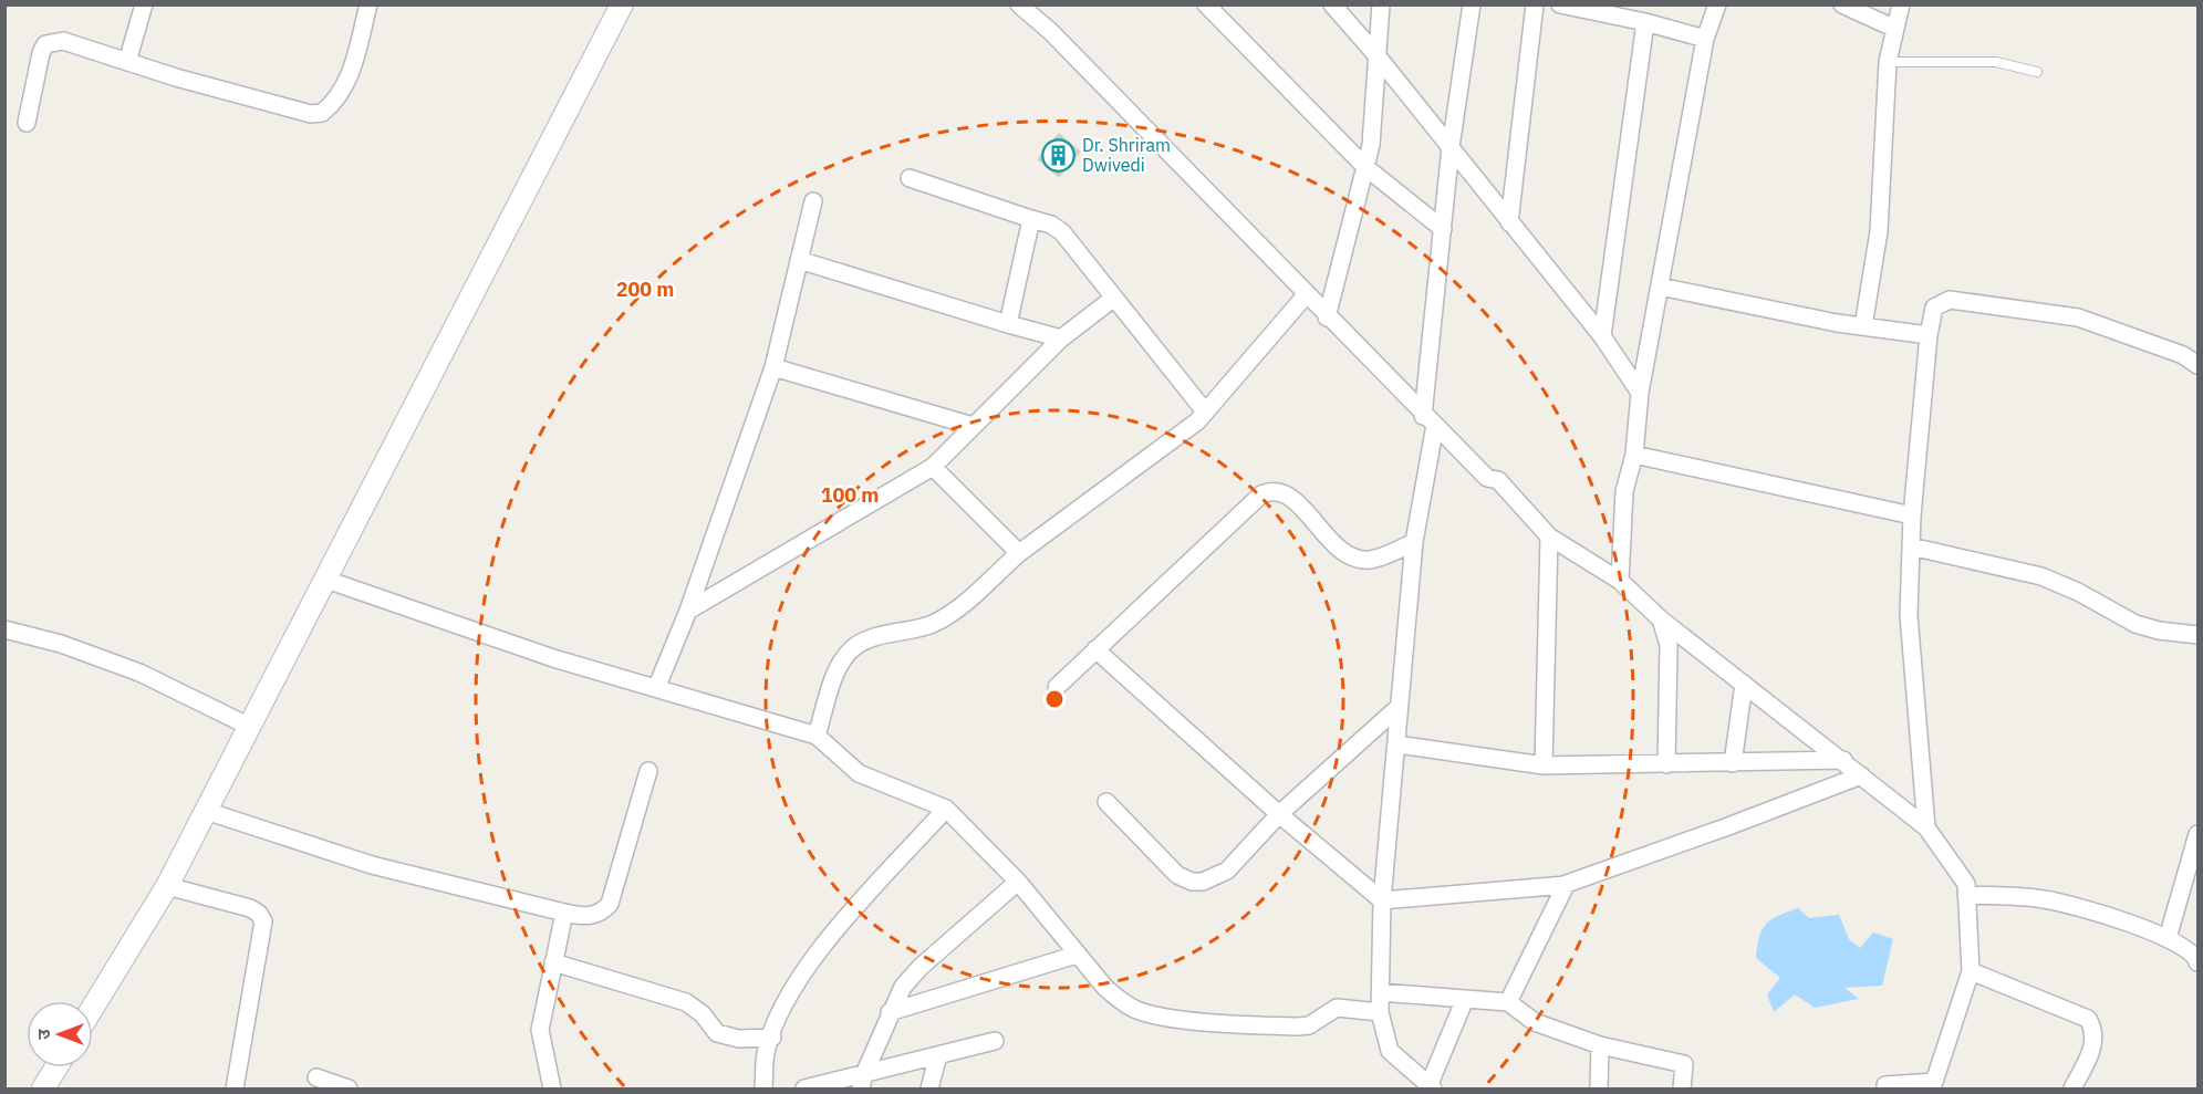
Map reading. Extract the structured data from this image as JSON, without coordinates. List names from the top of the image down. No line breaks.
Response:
{"places":{"building":["Dr. Shriram Dwivedi"]},"north":"left","rings":["200 m","100 m"]}
